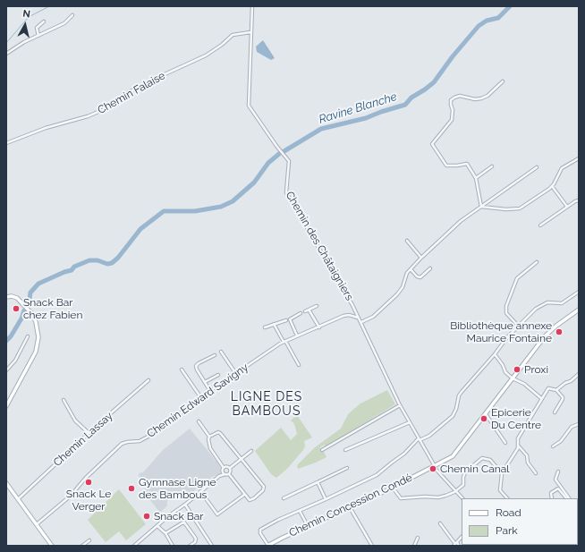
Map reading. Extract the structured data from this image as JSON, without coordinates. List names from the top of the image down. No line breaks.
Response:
{"streets":{"street":["Chemin Falaise","Chemin des Châtaigniers","Chemin Edward Savigny","Chemin Lassay","Chemin Concession Condé"]},"crossings":[["Chemin Falaise","Chemin des Châtaigniers"],["Chemin des Châtaigniers","Chemin Edward Savigny"]],"districts":["LIGNE DES BAMBOUS"],"water":["Ravine Blanche"],"places":["Snack Bar chez Fabien","Bibliothèque annexe Maurice Fontaine","Proxi","Epicerie Du Centre","Chemin Canal","Snack Le Verger","Gymnase Ligne des Bambous","Snack Bar"],"legend":["Road","Park"],"north":"top"}
